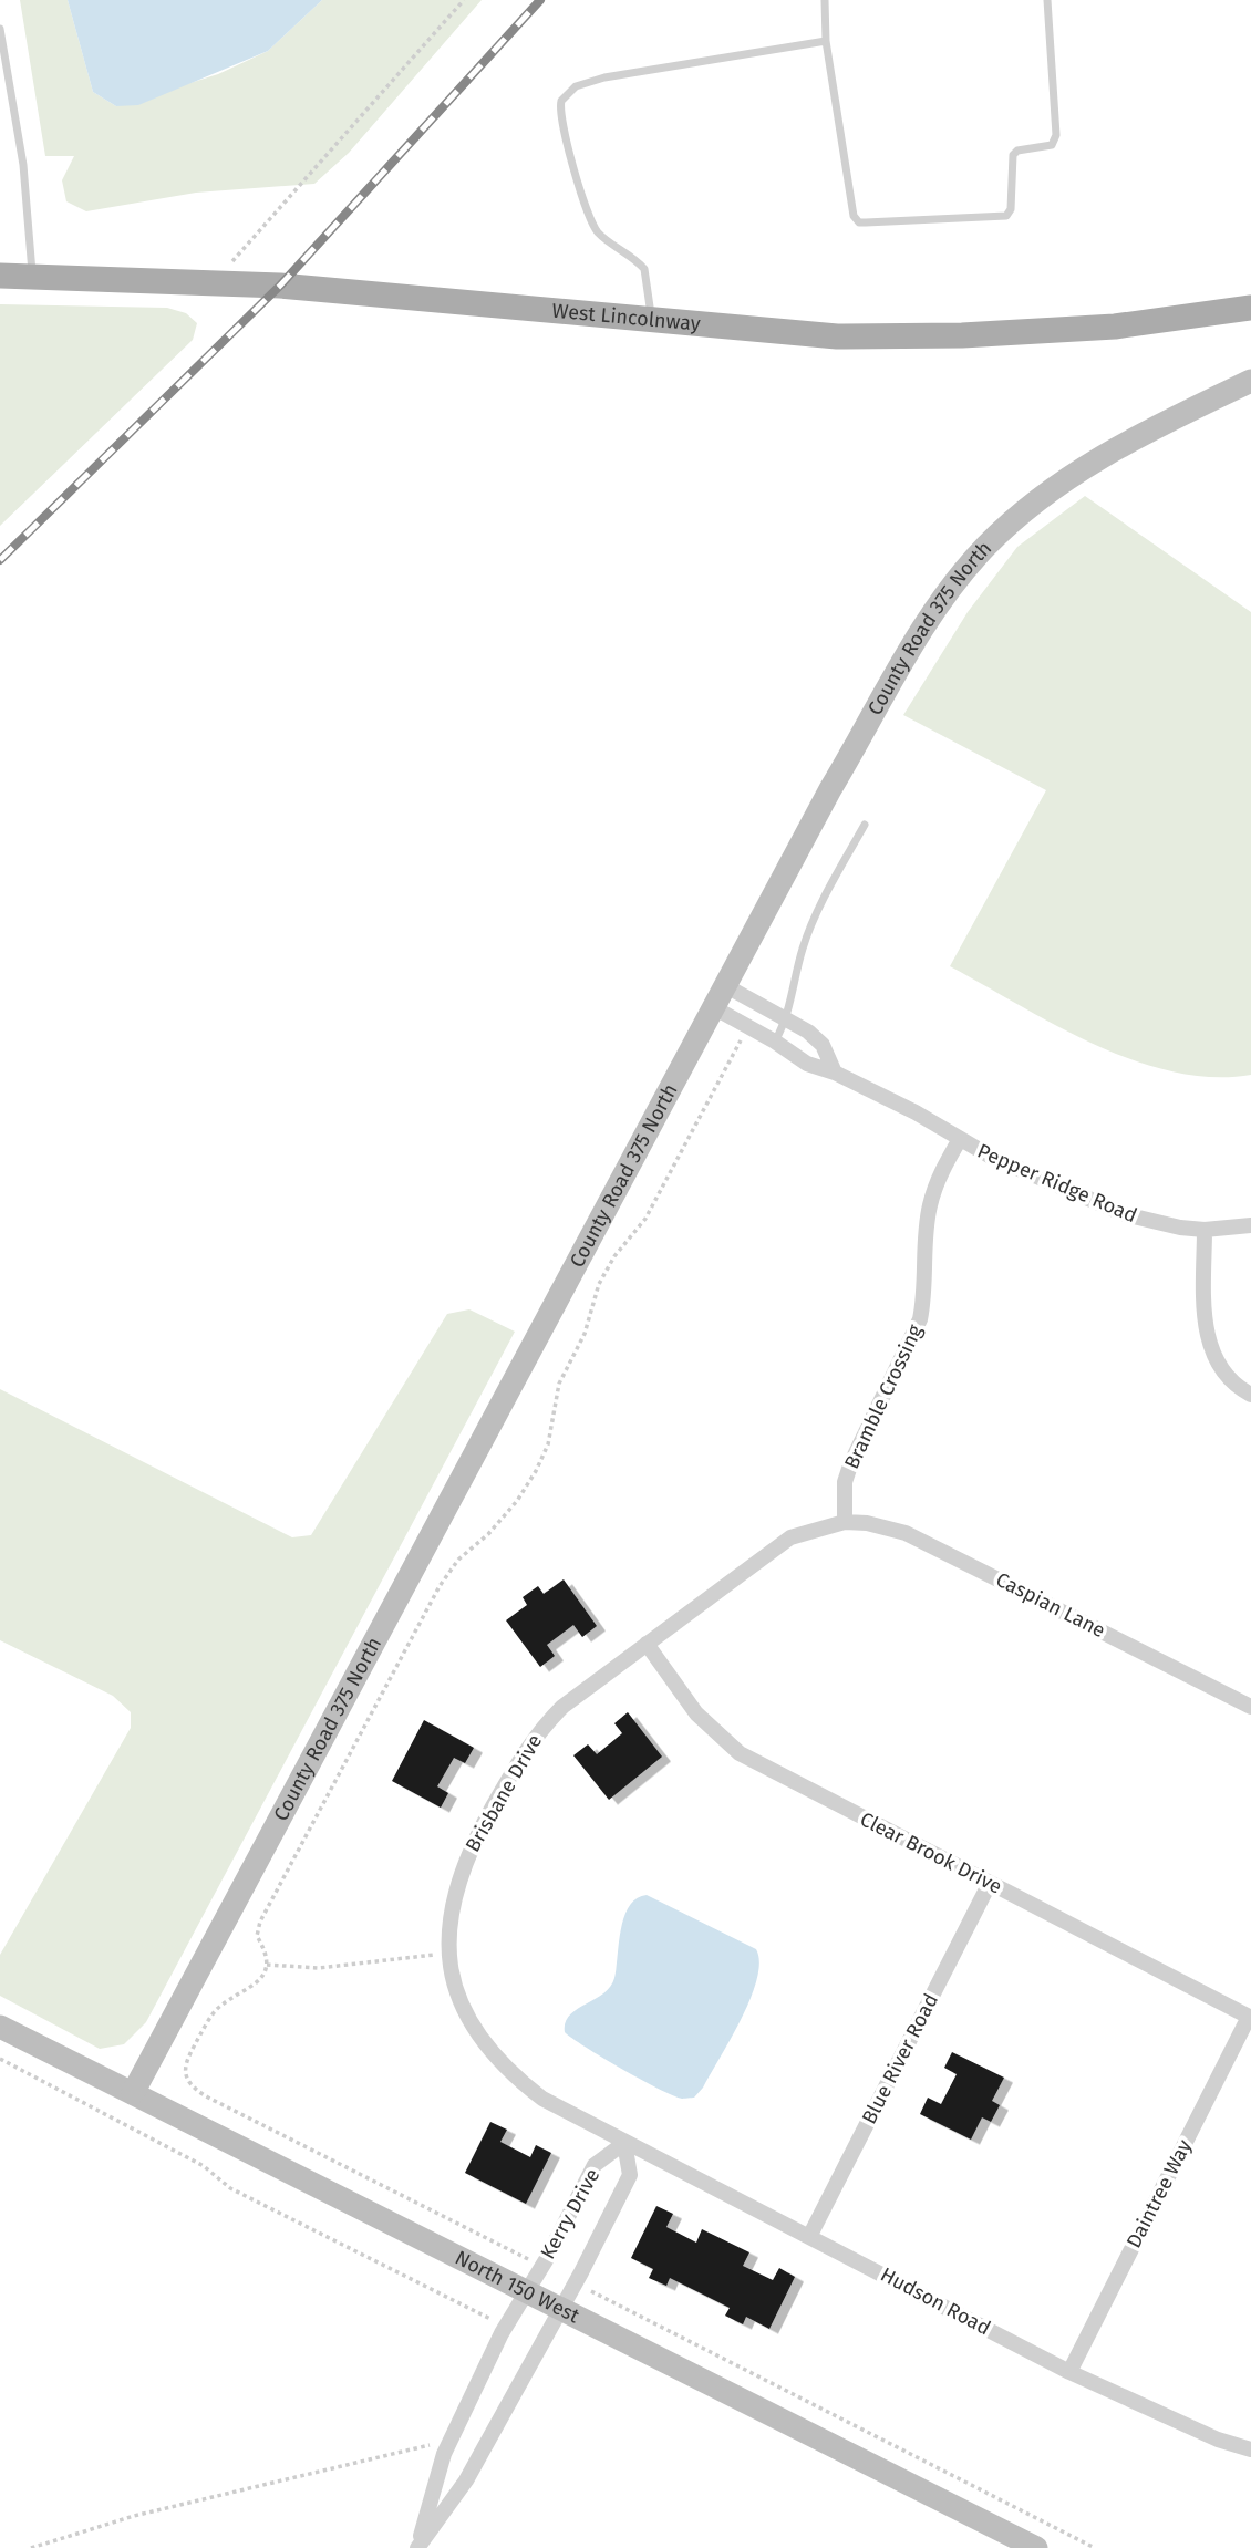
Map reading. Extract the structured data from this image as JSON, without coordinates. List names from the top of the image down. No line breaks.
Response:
{"streets":{"main road":["West Lincolnway"],"street":["County Road 375 North","Pepper Ridge Road","Bramble Crossing","Caspian Lane","Brisbane Drive","Clear Brook Drive","Blue River Road","Daintree Way","Kerry Drive","North 150 West","Hudson Road"]},"crossings":[["County Road 375 North","Pepper Ridge Road"],["County Road 375 North","North 150 West"],["Pepper Ridge Road","Bramble Crossing"],["Bramble Crossing","Caspian Lane"],["Bramble Crossing","Brisbane Drive"],["Caspian Lane","Brisbane Drive"],["Brisbane Drive","Clear Brook Drive"],["Brisbane Drive","Kerry Drive"],["Brisbane Drive","Hudson Road"],["Clear Brook Drive","Blue River Road"],["Clear Brook Drive","Daintree Way"],["Blue River Road","Hudson Road"],["Daintree Way","Hudson Road"],["Kerry Drive","North 150 West"],["Kerry Drive","Hudson Road"]]}
